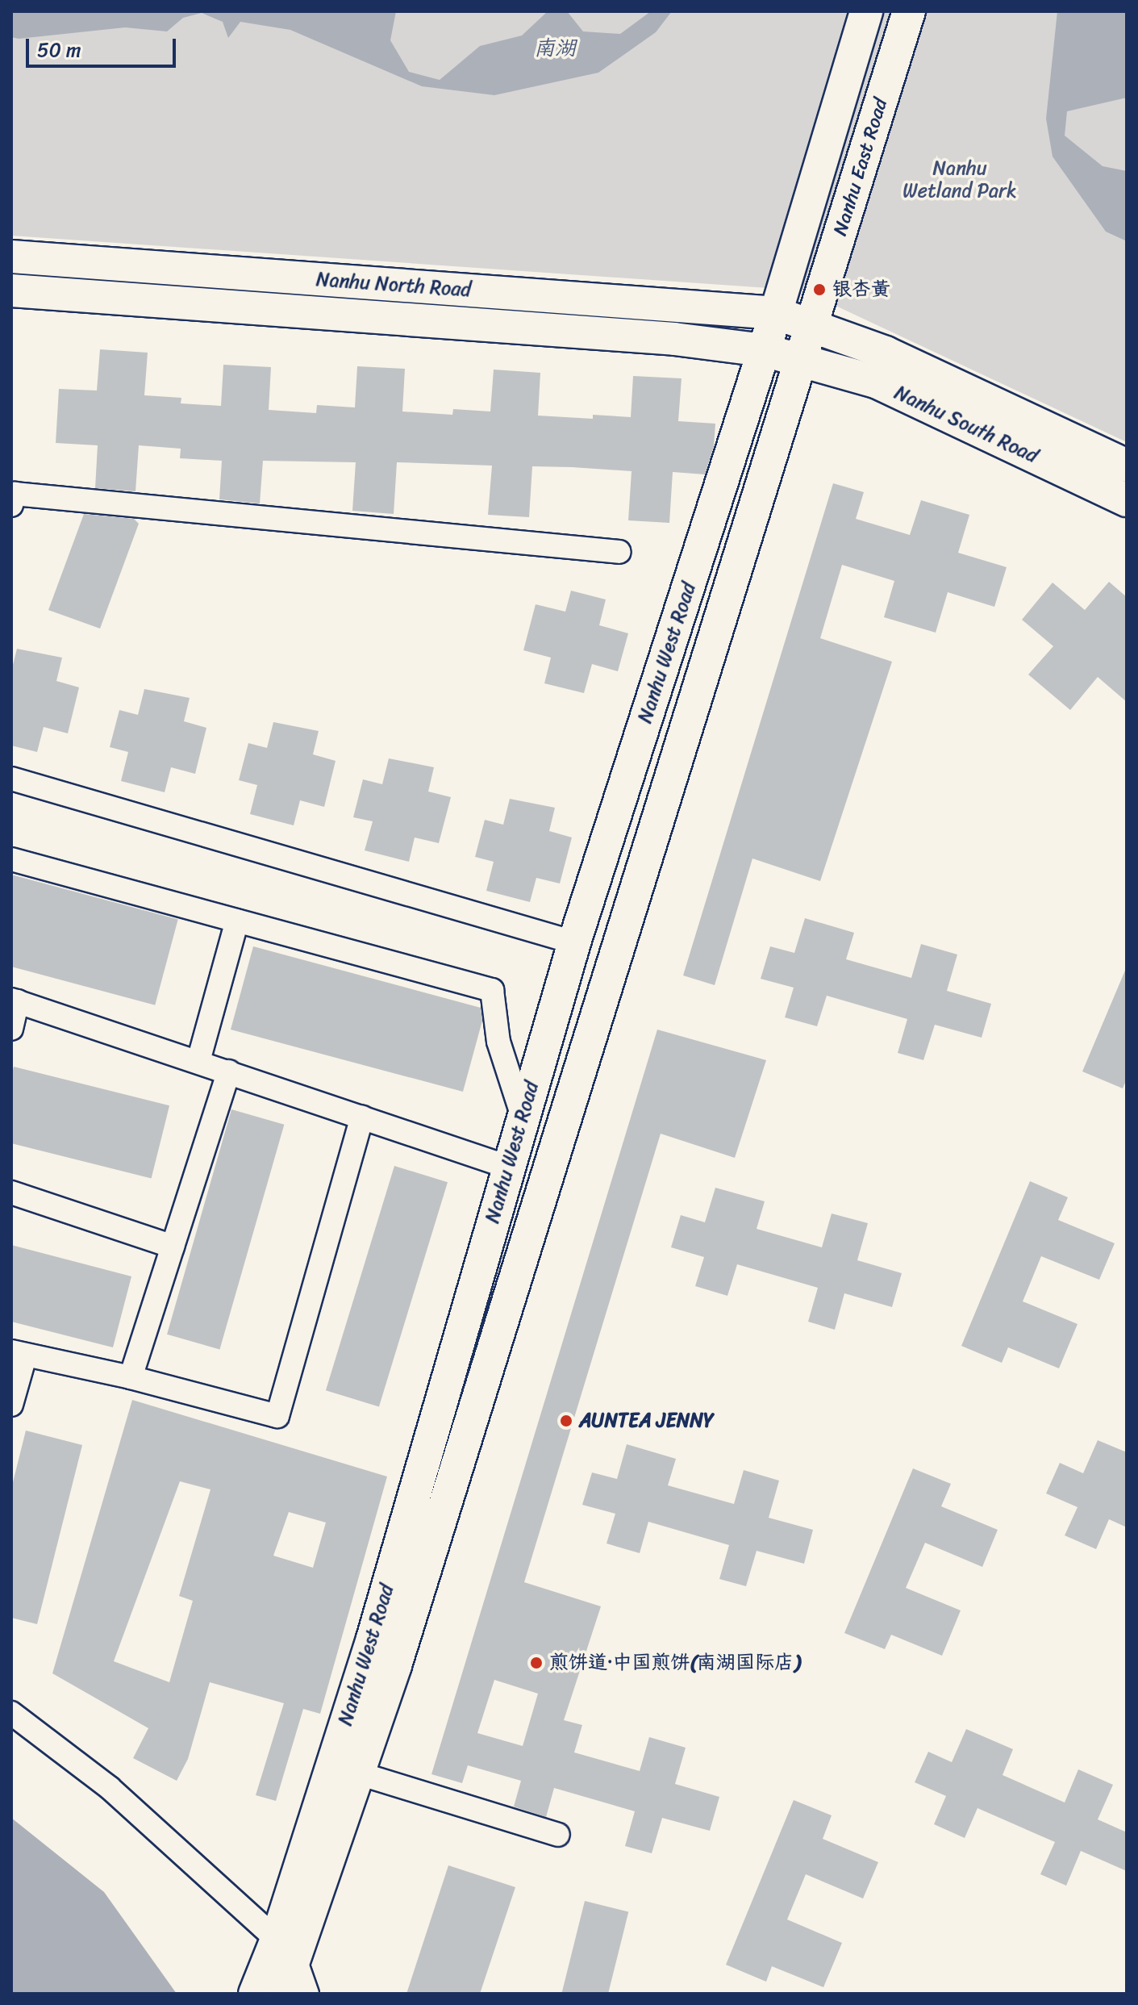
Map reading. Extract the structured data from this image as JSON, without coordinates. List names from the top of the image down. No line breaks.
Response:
{"streets":{"main road":["Nanhu East Road","Nanhu North Road","Nanhu South Road","Nanhu West Road"]},"crossings":[["Nanhu East Road","Nanhu North Road"],["Nanhu East Road","Nanhu South Road"],["Nanhu East Road","Nanhu West Road"],["Nanhu North Road","Nanhu South Road"],["Nanhu North Road","Nanhu West Road"],["Nanhu South Road","Nanhu West Road"]],"water":["南湖"],"parks":["Nanhu Wetland Park"],"places":["银杏黄","AUNTEA JENNY","煎饼道·中国煎饼(南湖国际店)"],"scale_bar":"50 m"}
